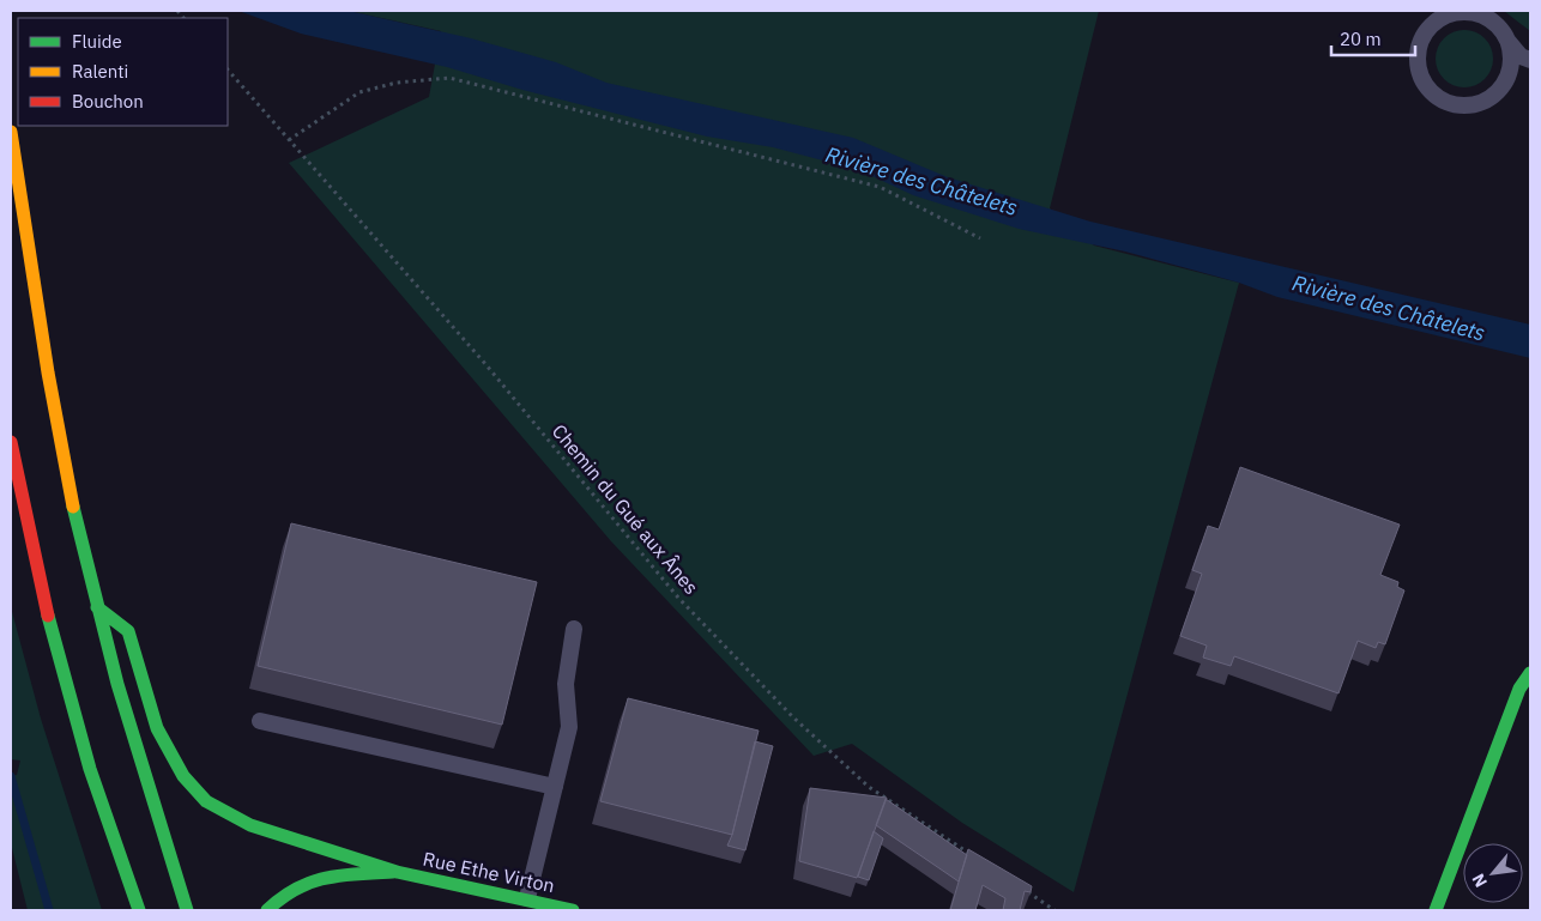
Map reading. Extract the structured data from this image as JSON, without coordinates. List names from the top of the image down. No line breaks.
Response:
{"streets":{"main road":["Rue Ethe Virton"],"path":["Chemin du Gué aux Ânes"]},"water":["Rivière des Châtelets"],"legend":["Fluide","Ralenti","Bouchon"],"scale_bar":"20 m","north":"bottom left"}
